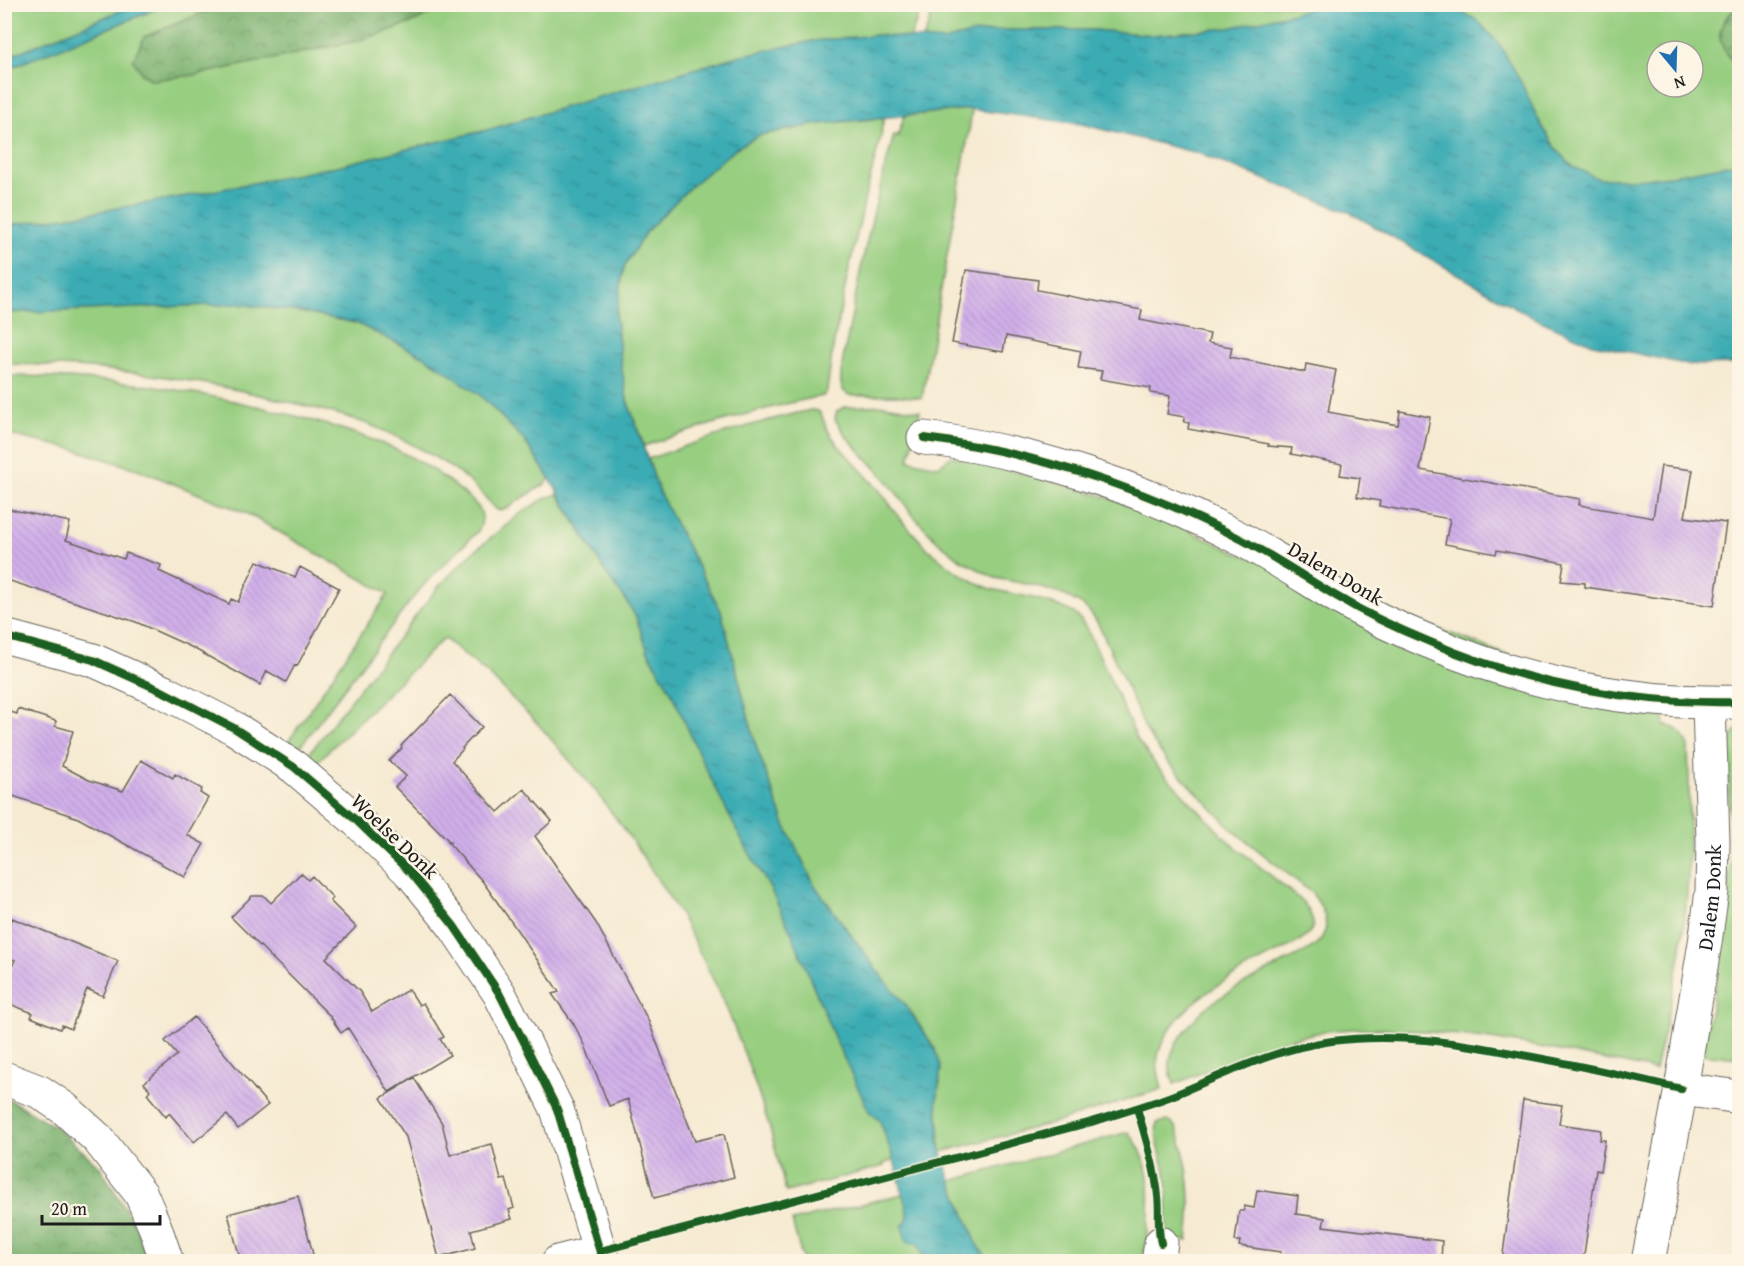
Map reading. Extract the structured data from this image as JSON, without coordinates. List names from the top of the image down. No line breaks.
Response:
{"streets":{"street":["Dalem Donk","Woelse Donk"]},"scale_bar":"20 m","north":"bottom"}
